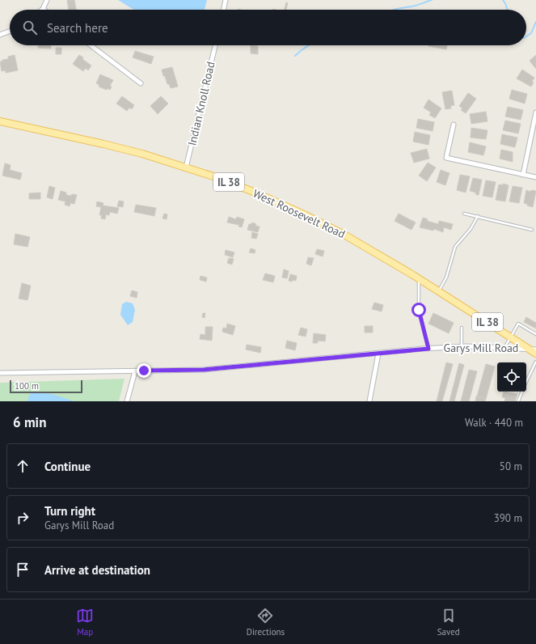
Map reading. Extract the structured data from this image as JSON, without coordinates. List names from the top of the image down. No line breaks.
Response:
{"streets":{"main road":["IL 38","West Roosevelt Road"],"street":["Indian Knoll Road","Garys Mill Road"]},"crossings":[["Indian Knoll Road","West Roosevelt Road"],["West Roosevelt Road","Garys Mill Road"]],"scale_bar":"100 m","page":{"search":"Search here","scale":"100 m","heading":["6 min","Walk · 440 m"],"list":[["Continue","50 m"],["Turn right","Garys Mill Road","390 m"],"Arrive at destination"],"nav":["Map","Directions","Saved"]}}
